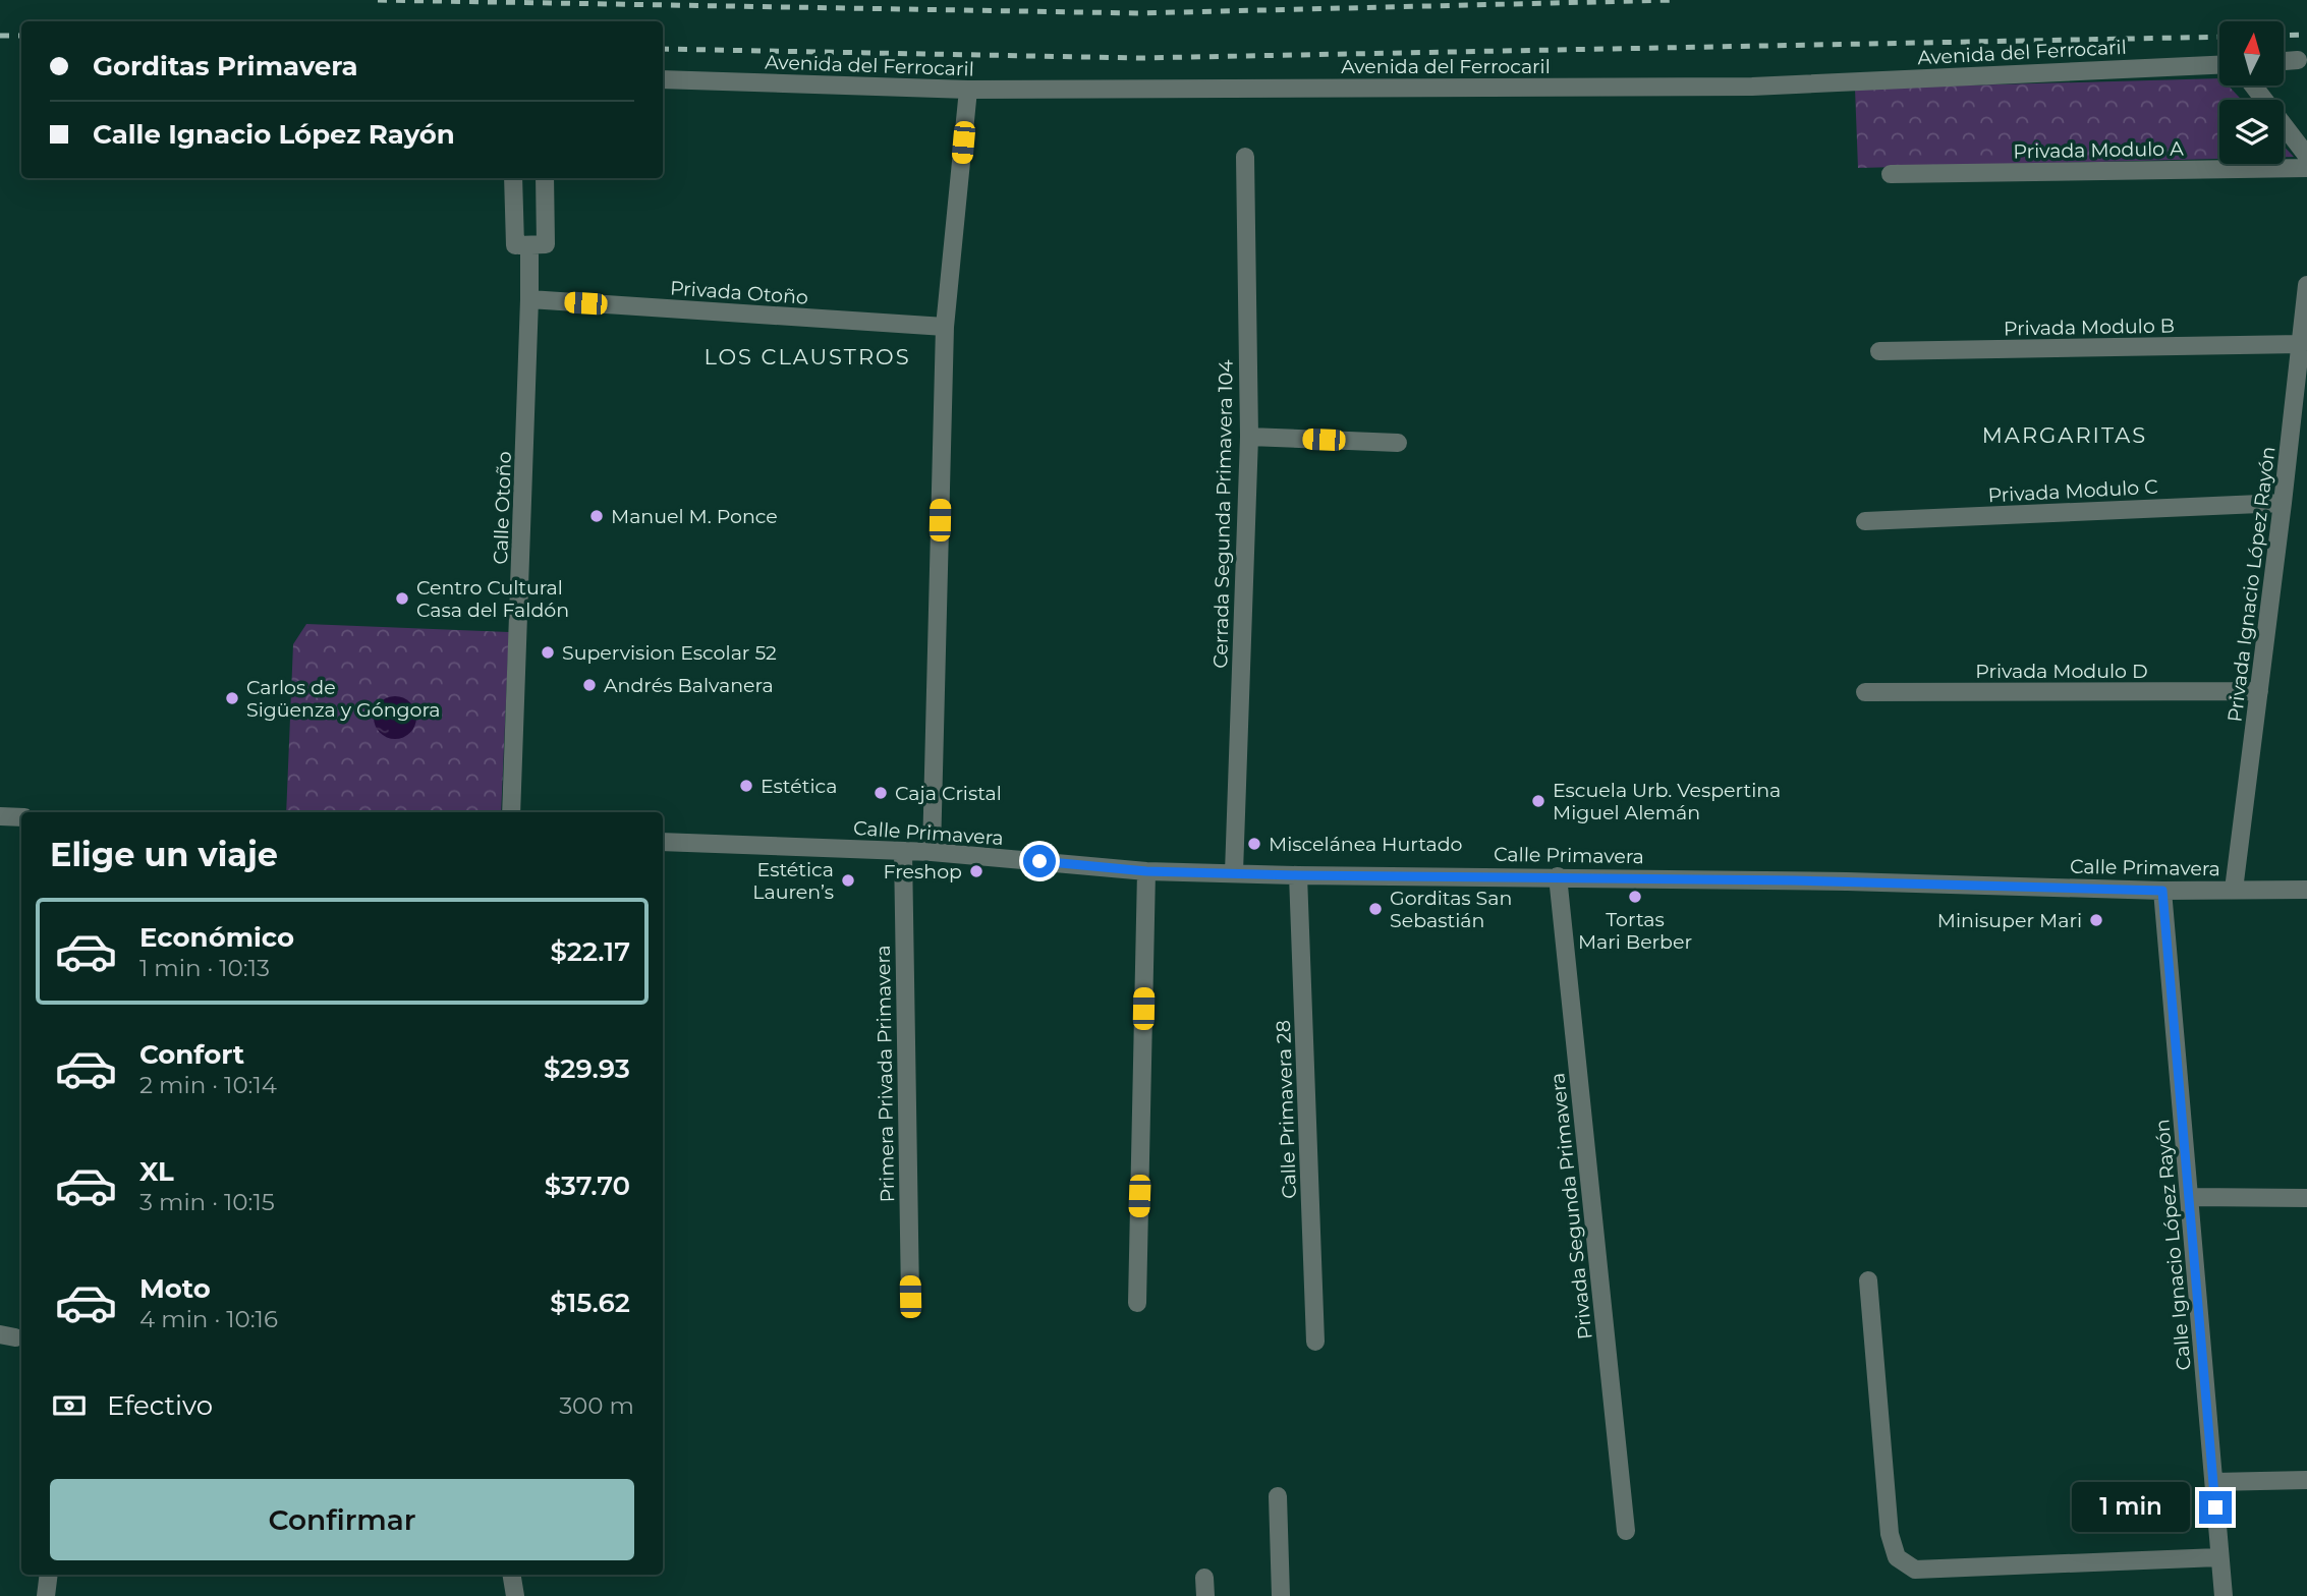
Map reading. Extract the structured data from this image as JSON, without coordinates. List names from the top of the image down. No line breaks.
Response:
{"streets":{"street":["Avenida del Ferrocaril","Privada Modulo A","Privada Otoño","Privada Modulo B","Privada Modulo C","Calle Otoño","Cerrada Segunda Primavera 104","Privada Ignacio López Rayón","Privada Modulo D","Calle Primavera","Primera Privada Primavera","Calle Primavera 28","Privada Segunda Primavera","Calle Ignacio López Rayón"]},"crossings":[["Privada Otoño","Calle Otoño"],["Privada Modulo B","Privada Ignacio López Rayón"],["Privada Modulo C","Privada Ignacio López Rayón"],["Cerrada Segunda Primavera 104","Calle Primavera"],["Privada Ignacio López Rayón","Privada Modulo D"],["Privada Ignacio López Rayón","Calle Primavera"],["Calle Primavera","Primera Privada Primavera"],["Calle Primavera","Calle Primavera 28"],["Calle Primavera","Privada Segunda Primavera"],["Calle Primavera","Calle Ignacio López Rayón"]],"districts":["LOS CLAUSTROS","MARGARITAS"],"places":["Manuel M. Ponce","Centro Cultural Casa del Faldón","Supervision Escolar 52","Andrés Balvanera","Carlos de Sigüenza y Góngora","Estética","Caja Cristal","Escuela Urb. Vespertina Miguel Alemán","Miscelánea Hurtado","Freshop","Estética Lauren’s","Tortas Mari Berber","Gorditas San Sebastián","Minisuper Mari"],"north":"top","page":{"banner":["Gorditas Primavera","Calle Ignacio López Rayón"],"heading":"Elige un viaje","list":[{"name":"Económico","note":"1 min · 10:13","value":"$22.17"},{"name":"Confort","note":"2 min · 10:14","value":"$29.93"},{"name":"XL","note":"3 min · 10:15","value":"$37.70"},{"name":"Moto","note":"4 min · 10:16","value":"$15.62"}],"pay":["Efectivo","300 m"],"buttons":"Confirmar","bubble":"1 min"}}
